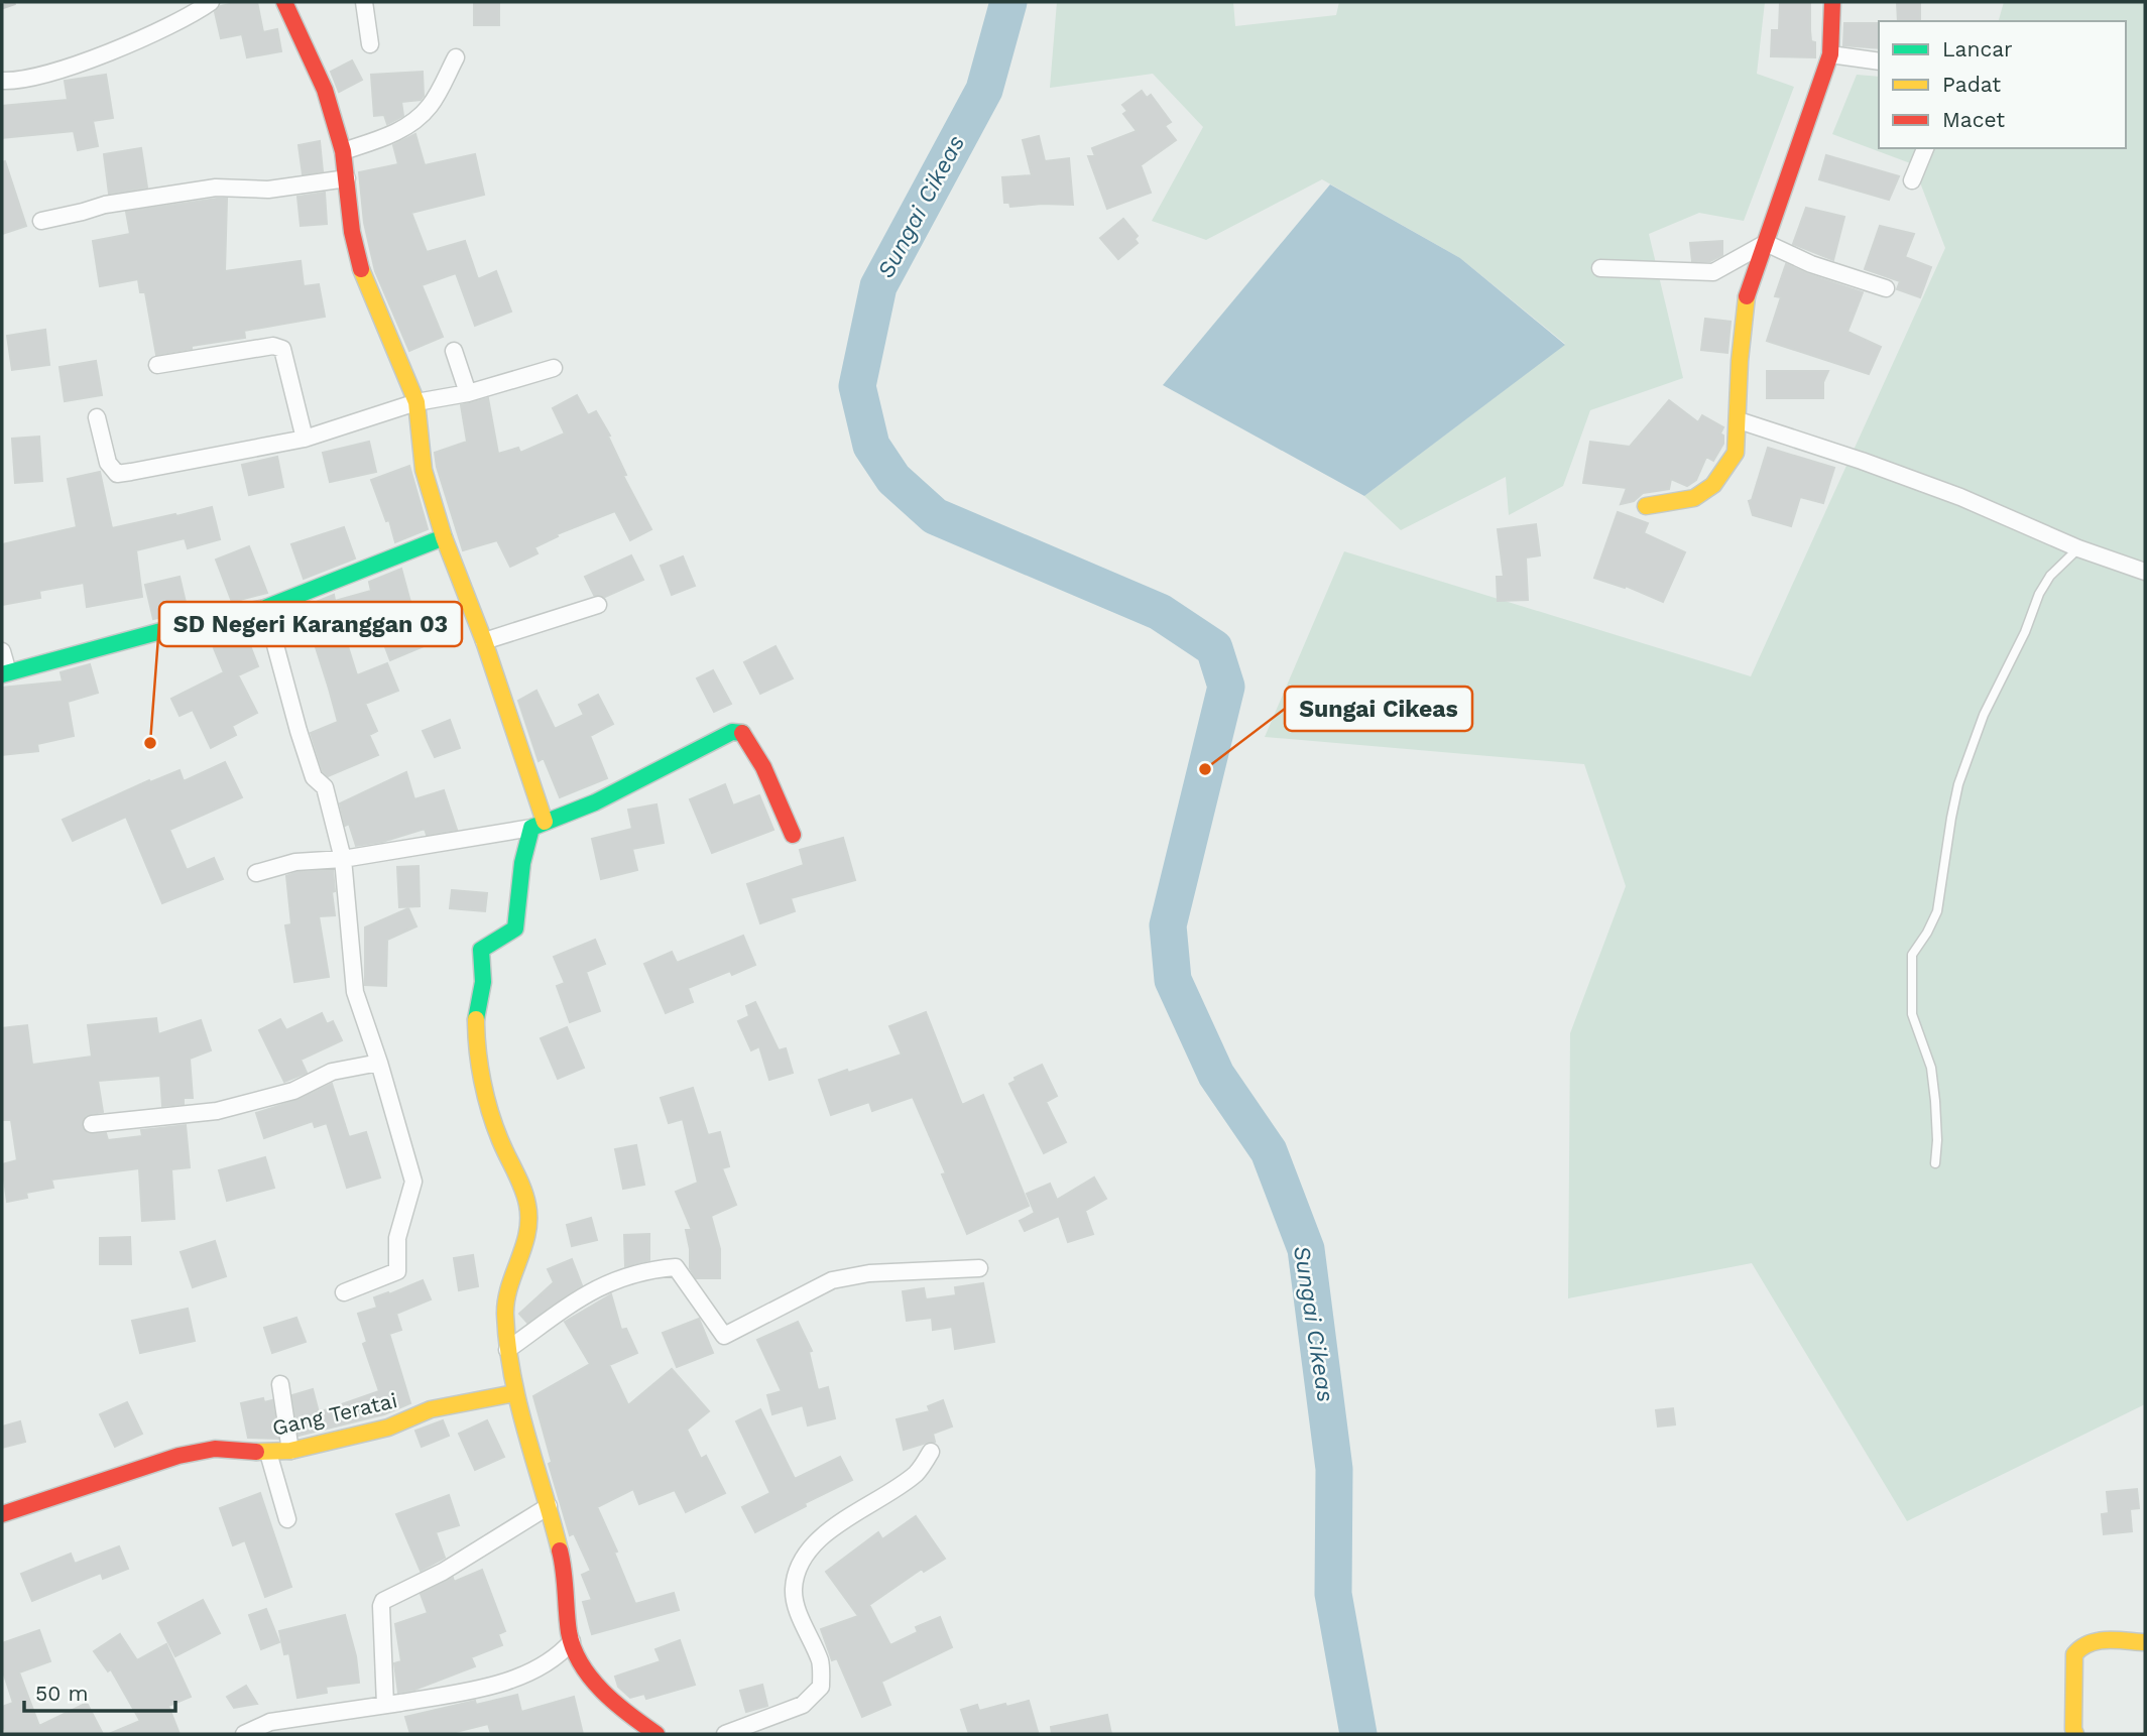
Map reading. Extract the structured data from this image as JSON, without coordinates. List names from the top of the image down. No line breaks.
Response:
{"streets":{"street":["Gang Teratai"]},"water":["Sungai Cikeas"],"places":["SD Negeri Karanggan 03","Sungai Cikeas"],"legend":["Lancar","Padat","Macet"],"scale_bar":"50 m"}
